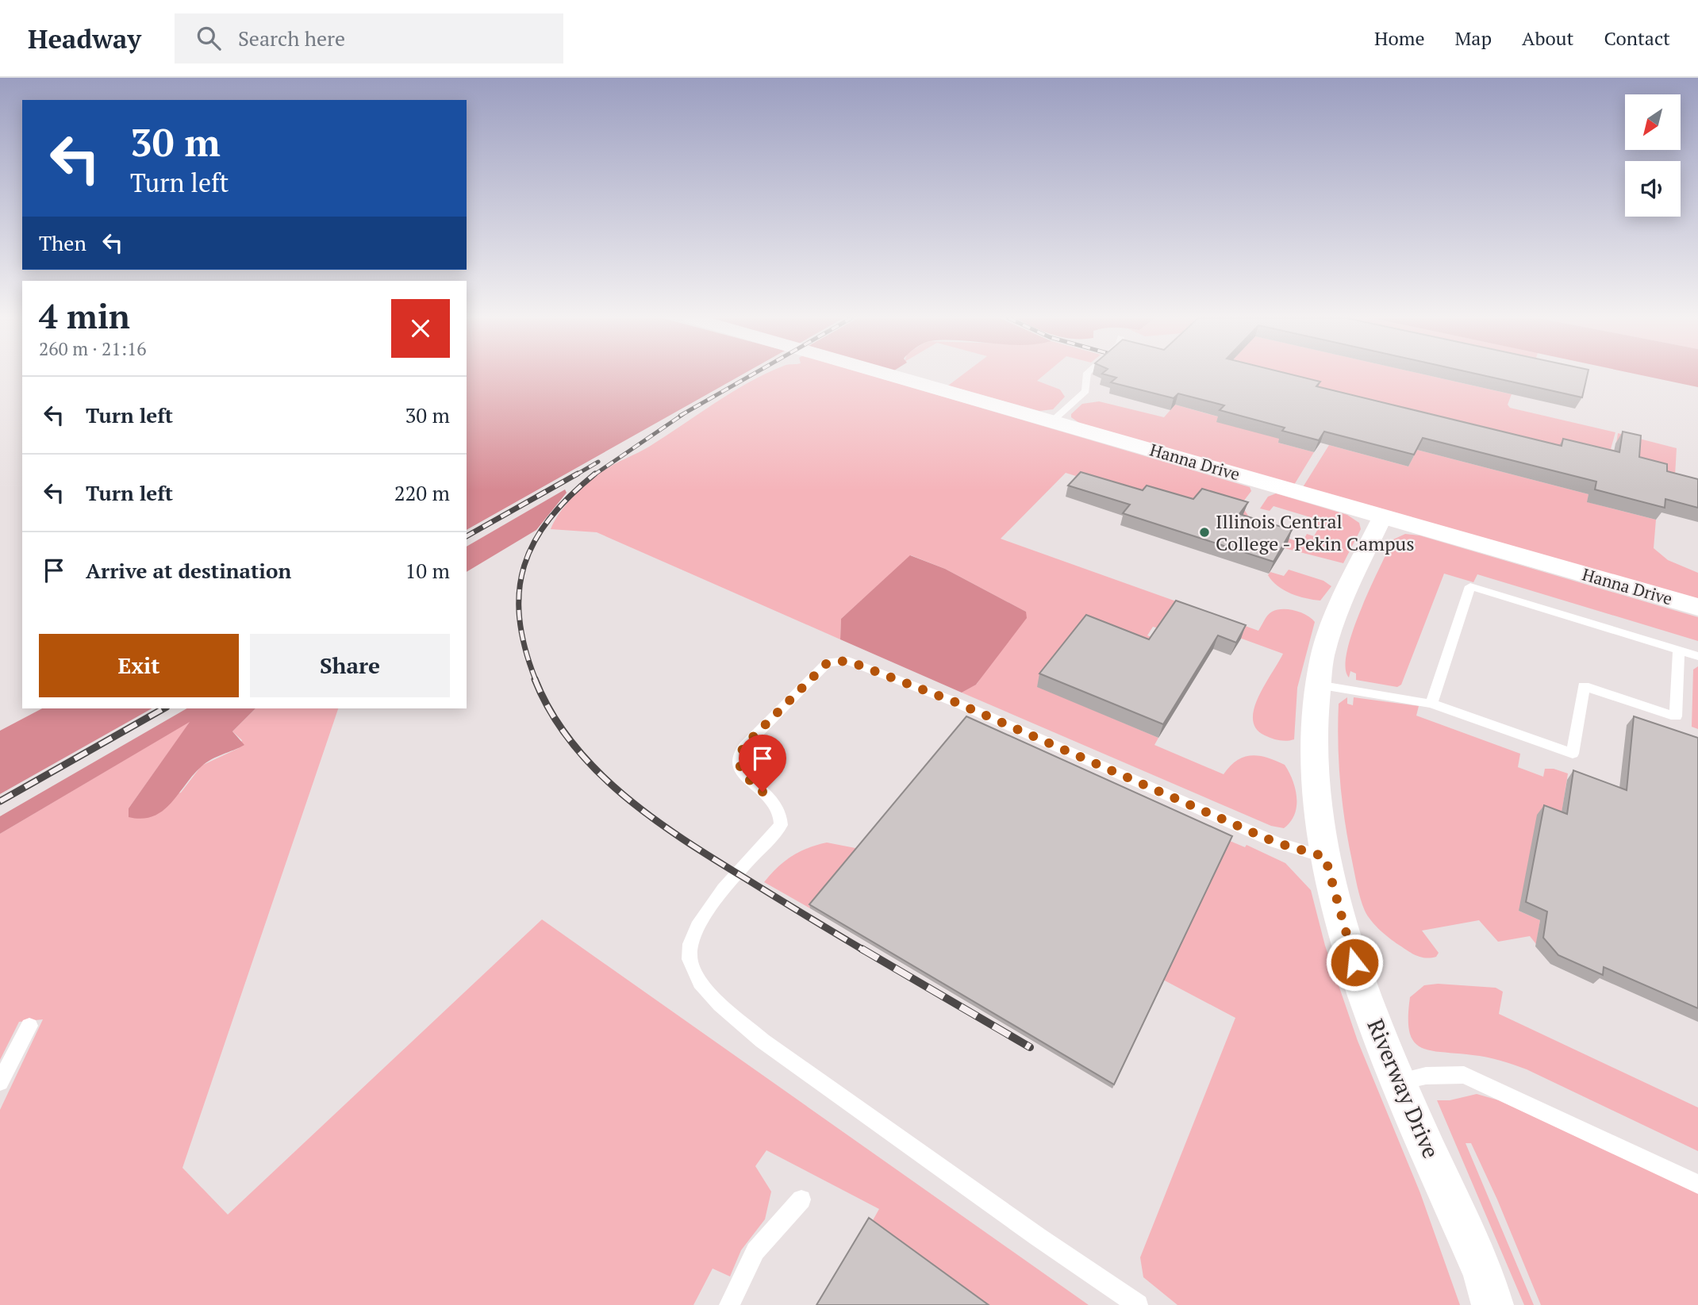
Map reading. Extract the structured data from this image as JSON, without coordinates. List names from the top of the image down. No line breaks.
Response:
{"streets":{"street":["Hanna Drive","Riverway Drive"]},"crossings":[["Hanna Drive","Riverway Drive"]],"places":["Illinois Central College - Pekin Campus"],"north":"bottom left","page":{"header":"Headway","search":"Search here","nav":["Home","Map","About","Contact"],"turn":["30 m","Turn left"],"then":"Then","heading":["4 min","260 m · 21:16"],"list":[{"name":"Turn left","value":"30 m"},{"name":"Turn left","value":"220 m"},{"name":"Arrive at destination","value":"10 m"}],"buttons":["Exit","Share"]}}
